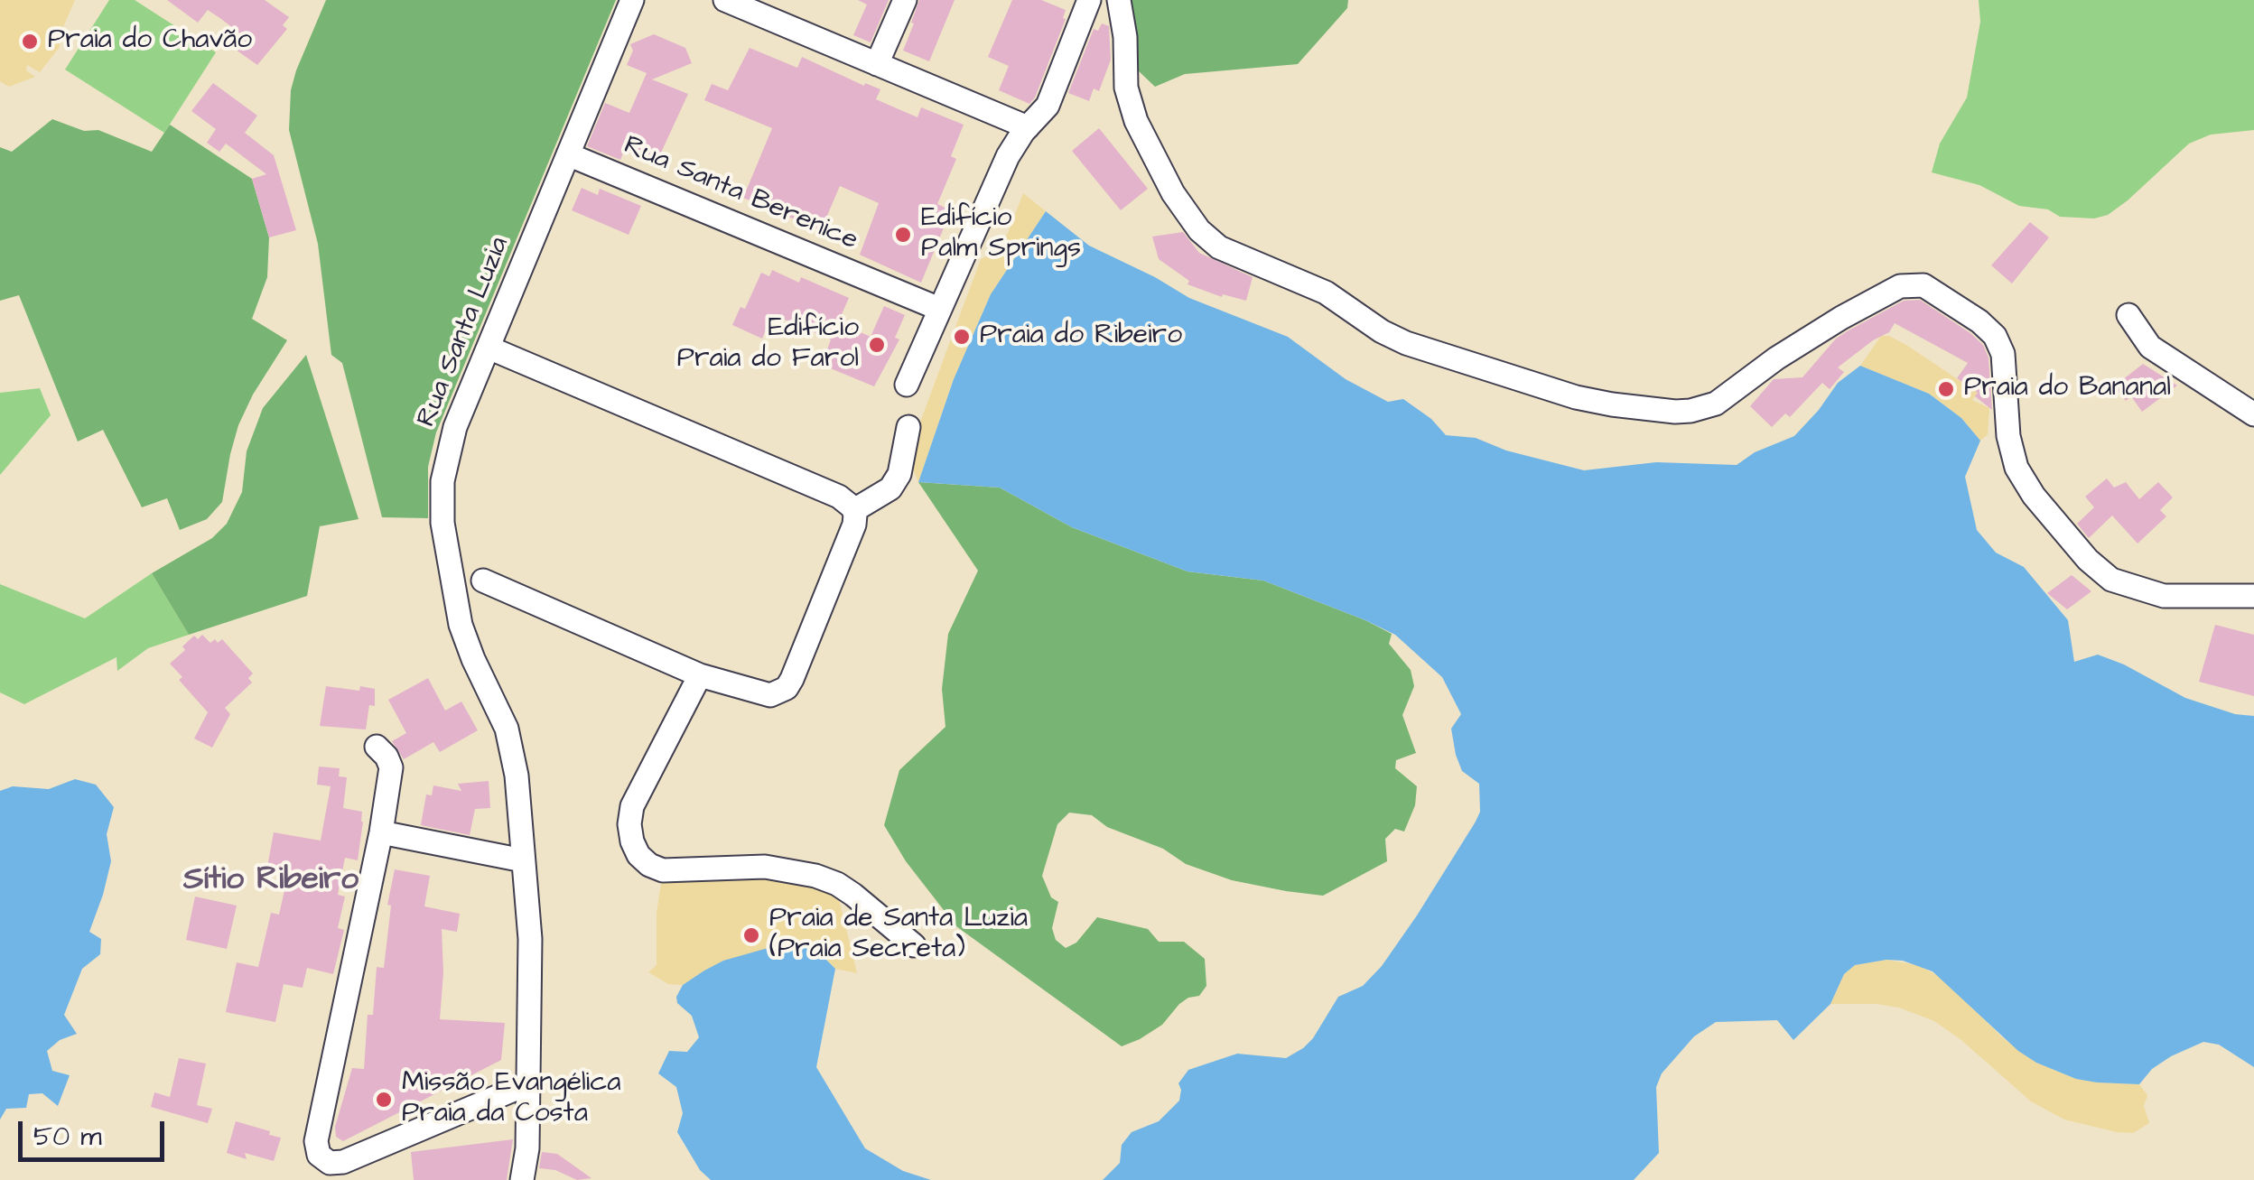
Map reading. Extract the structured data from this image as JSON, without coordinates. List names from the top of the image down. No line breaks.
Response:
{"streets":{"street":["Rua Santa Berenice","Rua Santa Luzia"]},"crossings":[["Rua Santa Berenice","Rua Santa Luzia"]],"districts":["Sítio Ribeiro"],"places":["Praia do Chavão","Edifício Palm Springs","Praia do Ribeiro","Edifício Praia do Farol","Praia do Bananal","Praia de Santa Luzia (Praia Secreta)","Missão Evangélica Praia da Costa"],"scale_bar":"50 m"}
